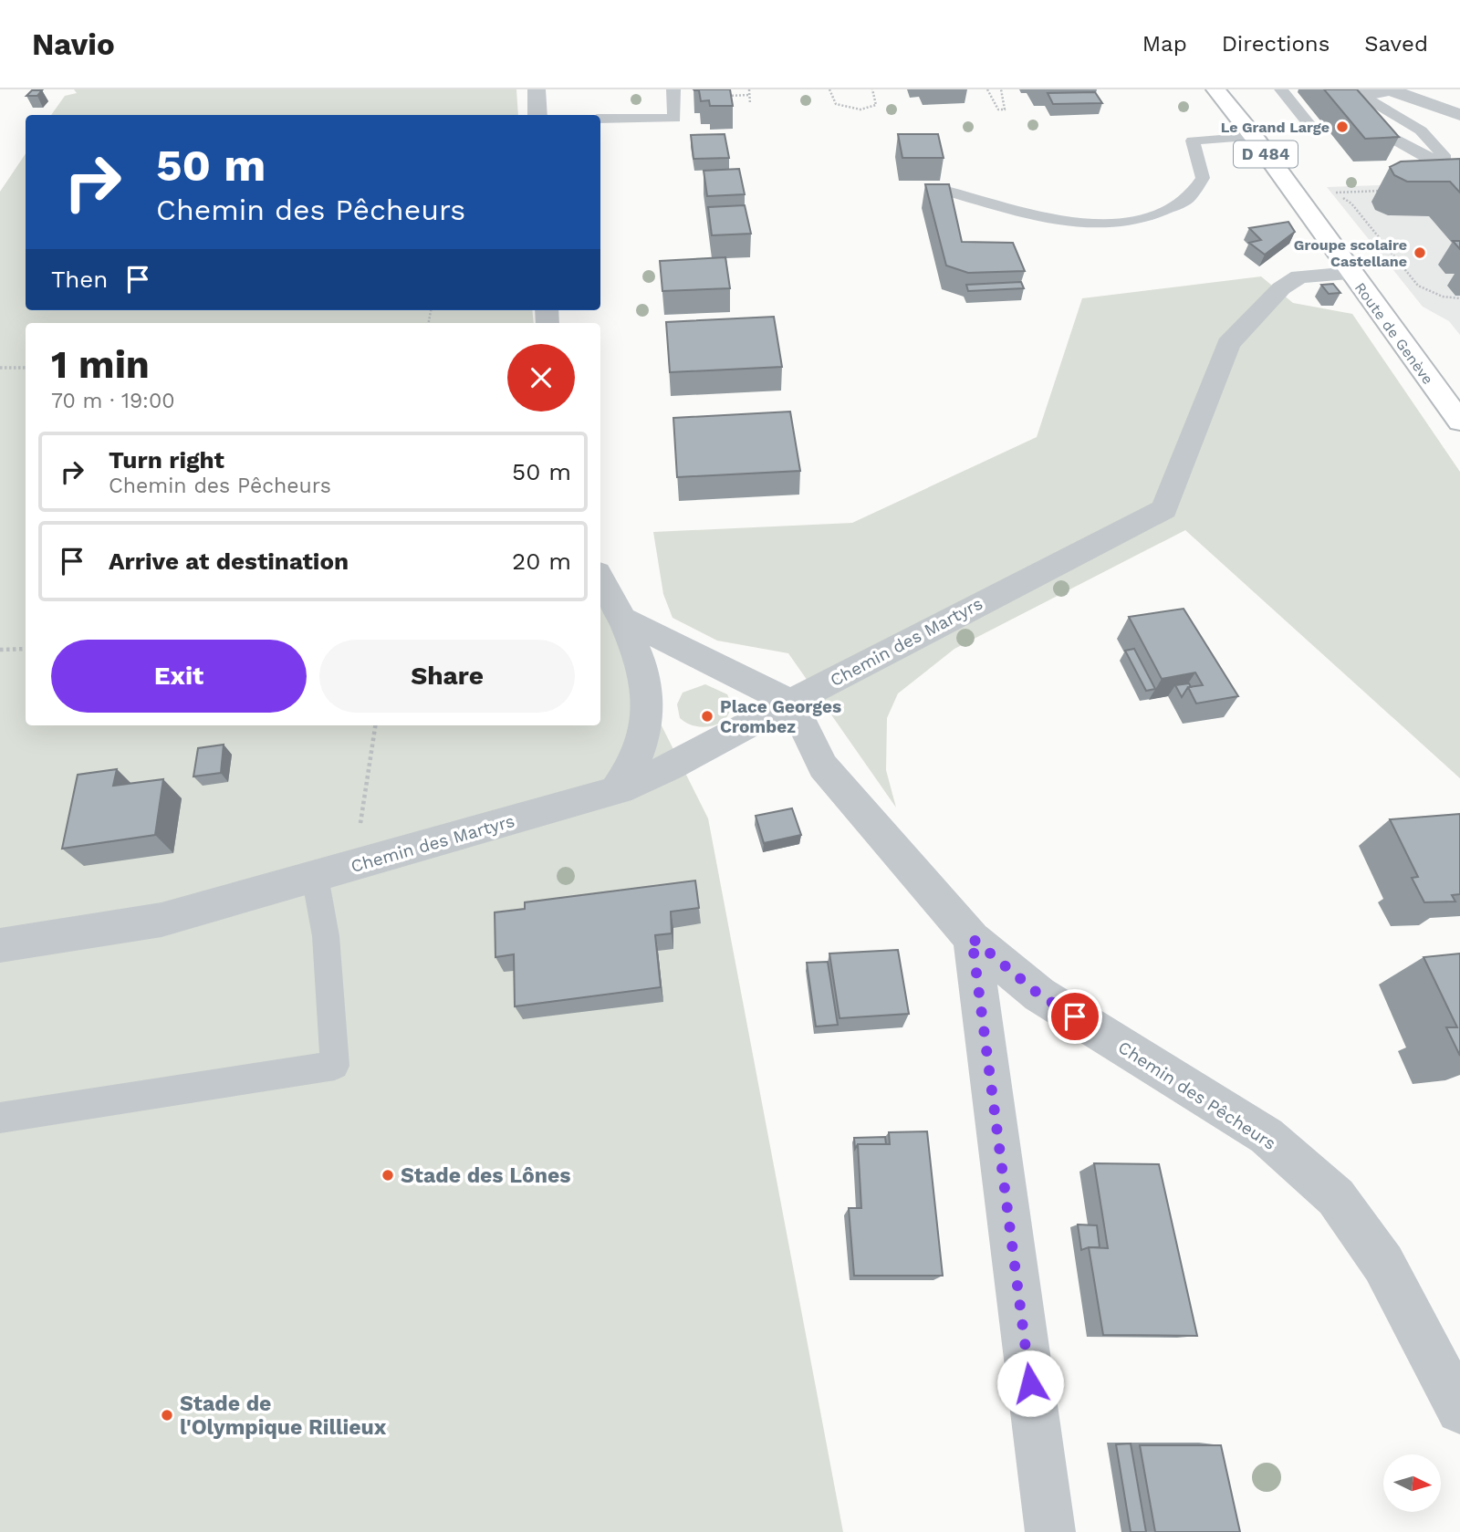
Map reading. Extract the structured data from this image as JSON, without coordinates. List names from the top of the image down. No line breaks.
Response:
{"streets":{"main road":["D 484","Route de Genève"],"street":["Chemin des Martyrs","Chemin des Pêcheurs"]},"crossings":[["Route de Genève","Chemin des Martyrs"],["Chemin des Martyrs","Chemin des Pêcheurs"]],"places":["Le Grand Large","Groupe scolaire Castellane","Place Georges Crombez","Stade des Lônes","Stade de l'Olympique Rillieux"],"north":"right","page":{"header":"Navio","nav":["Map","Directions","Saved"],"turn":["50 m","Chemin des Pêcheurs"],"then":"Then","heading":["1 min","70 m · 19:00"],"list":[{"name":"Turn right","note":"Chemin des Pêcheurs","value":"50 m"},{"name":"Arrive at destination","value":"20 m"}],"buttons":["Exit","Share"]}}
